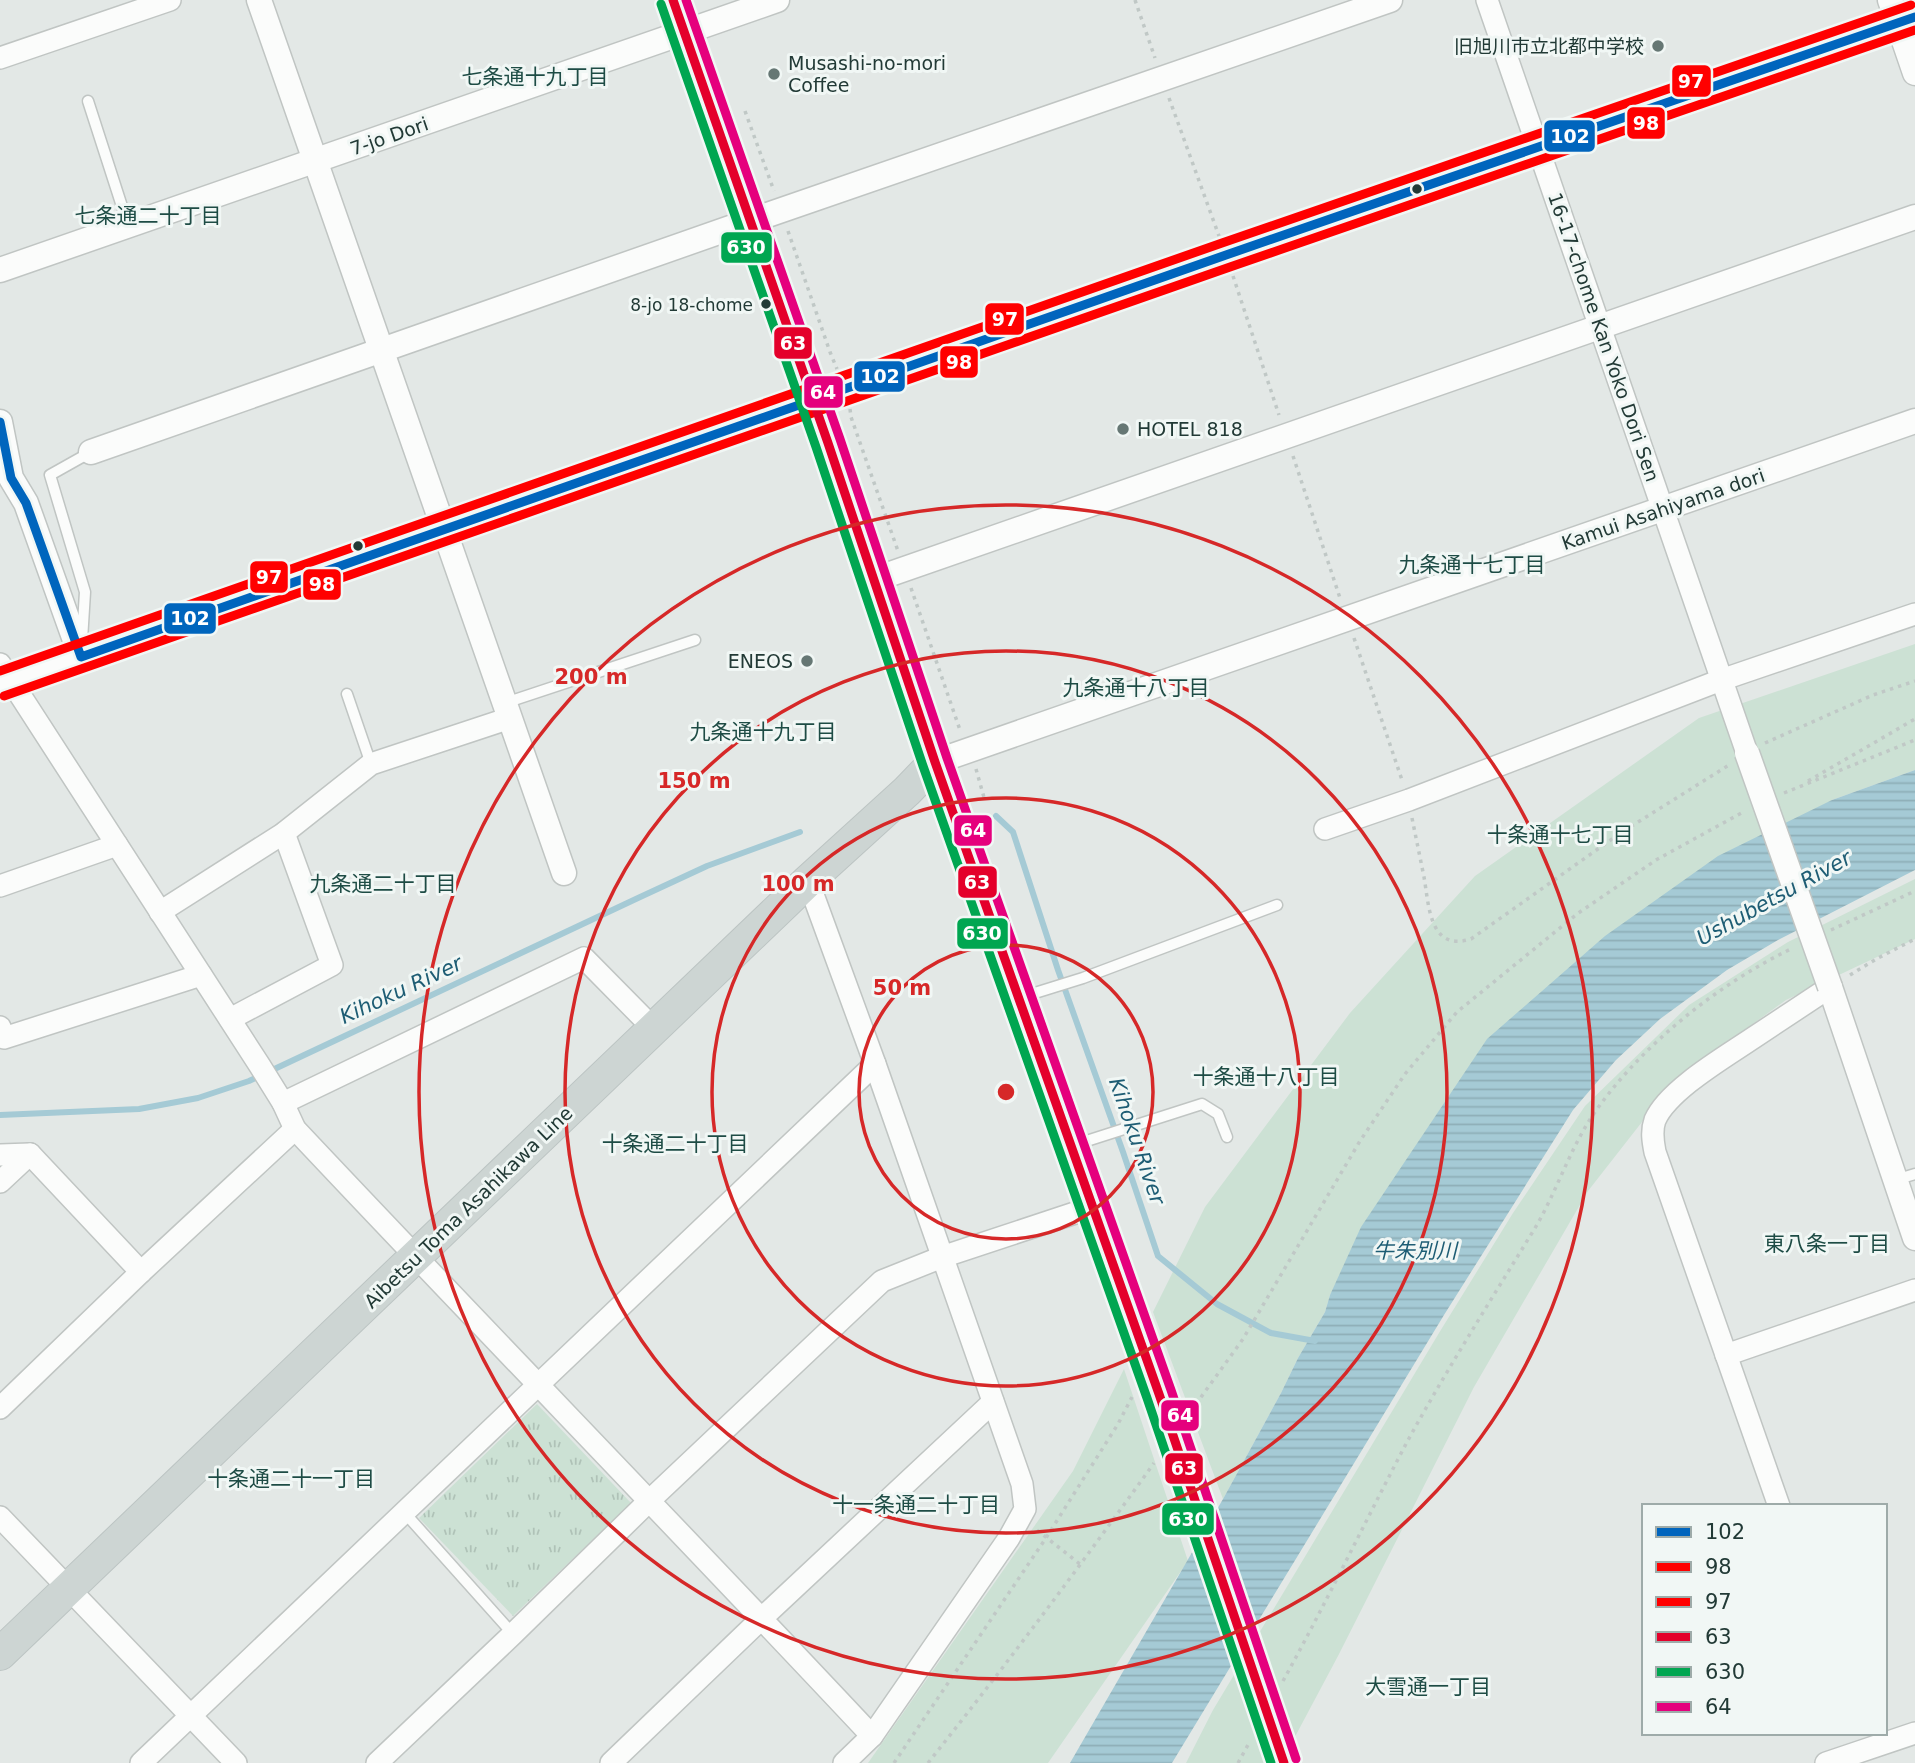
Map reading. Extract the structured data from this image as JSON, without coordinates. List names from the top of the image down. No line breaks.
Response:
{"streets":{"main road":["Aibetsu Toma Asahikawa Line"],"street":["7-jo Dori","16-17-chome Kan Yoko Dori Sen","Kamui Asahiyama dori"]},"crossings":[["16-17-chome Kan Yoko Dori Sen","Kamui Asahiyama dori"],["Kamui Asahiyama dori","Aibetsu Toma Asahikawa Line"]],"districts":["七条通十九丁目","七条通二十丁目","九条通十七丁目","九条通十八丁目","九条通十九丁目","十条通十七丁目","九条通二十丁目","十条通十八丁目","十条通二十丁目","東八条一丁目","十条通二十一丁目","十一条通二十丁目","大雪通一丁目"],"water":["Ushubetsu River","Kihoku River","牛朱別川"],"places":["旧旭川市立北都中学校","Musashi-no-mori Coffee","8-jo 18-chome","HOTEL 818","ENEOS"],"lines":["transit line 63","transit line 64","transit line 630","transit line 97","transit line 102","transit line 98"],"legend":["102","98","97","63","630","64"],"rings":["200 m","150 m","100 m","50 m"]}
